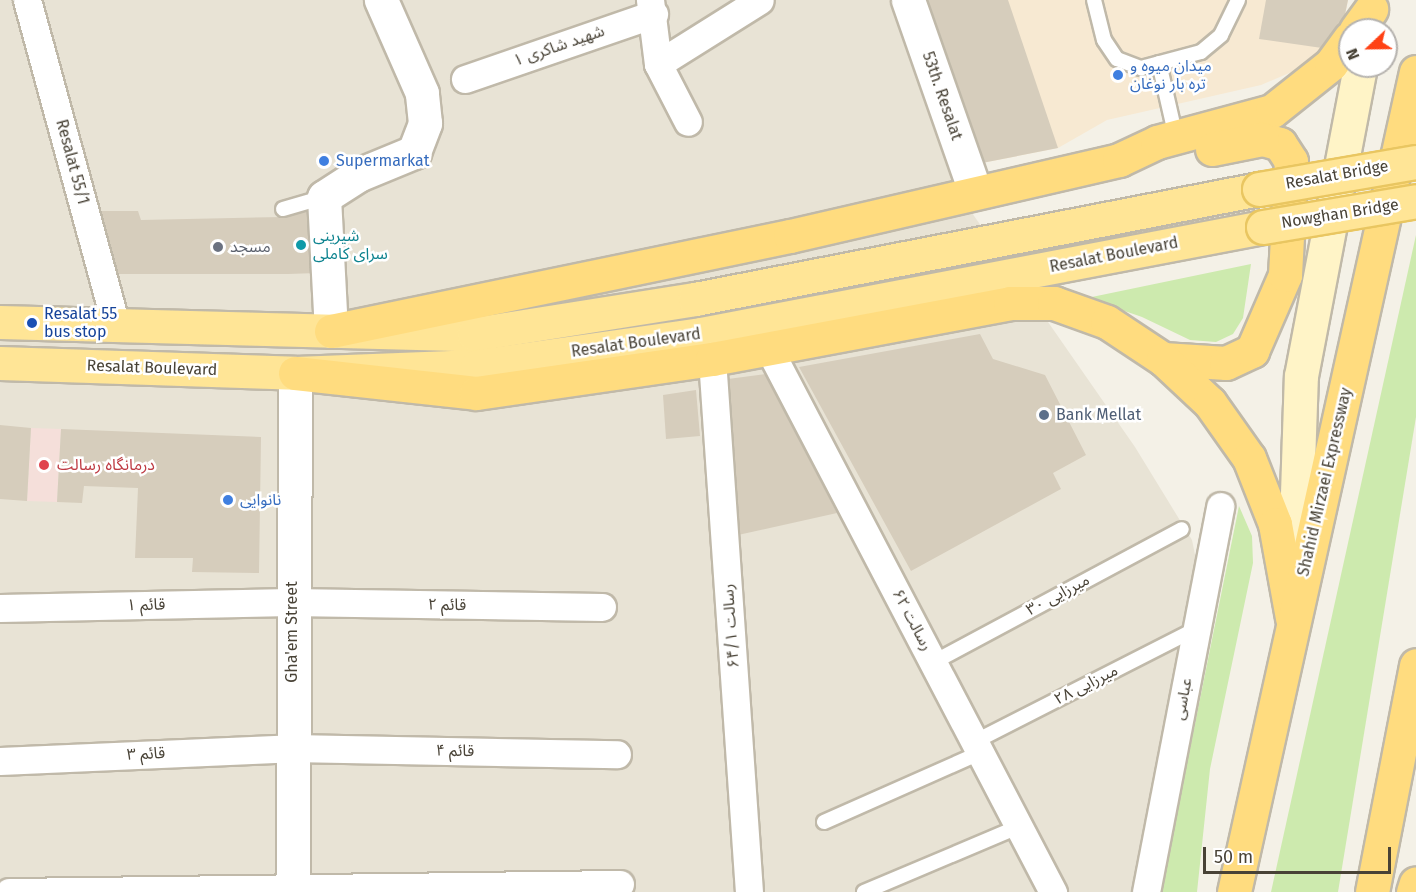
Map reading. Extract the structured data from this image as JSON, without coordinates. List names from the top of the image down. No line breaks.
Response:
{"streets":{"highway":["Shahid Mirzaei Expressway"],"main road":["Resalat Bridge","Nowghan Bridge","Resalat Boulevard"],"street":["شهید شاکری ۱","53th. Resalat","Resalat 55/1","قائم ۱","قائم ۲","رسالت ۶۲","رسالت ۶۴/۱","Gha'em Street","عباسی","قائم ۴","قائم ۳"],"lane":["میرزایی ۳۰","میرزایی ۲۸"]},"crossings":[["Resalat 55/1","Resalat Boulevard"],["Resalat Bridge","Resalat Boulevard"],["Nowghan Bridge","Resalat Boulevard"],["Resalat Boulevard","Gha'em Street"],["میرزایی ۳۰","رسالت ۶۲"],["قائم ۱","قائم ۲"],["قائم ۱","Gha'em Street"],["قائم ۲","Gha'em Street"],["رسالت ۶۲","میرزایی ۲۸"],["Gha'em Street","قائم ۴"],["Gha'em Street","قائم ۳"],["میرزایی ۲۸","عباسی"],["قائم ۴","قائم ۳"]],"places":["میدان میوه و تره بار نوغان","Supermarkat","شیرینی سرای کاملی","مسجد","Resalat 55 bus stop","Bank Mellat","درمانگاه رسالت","نانوایی"],"scale_bar":"50 m","north":"left"}
